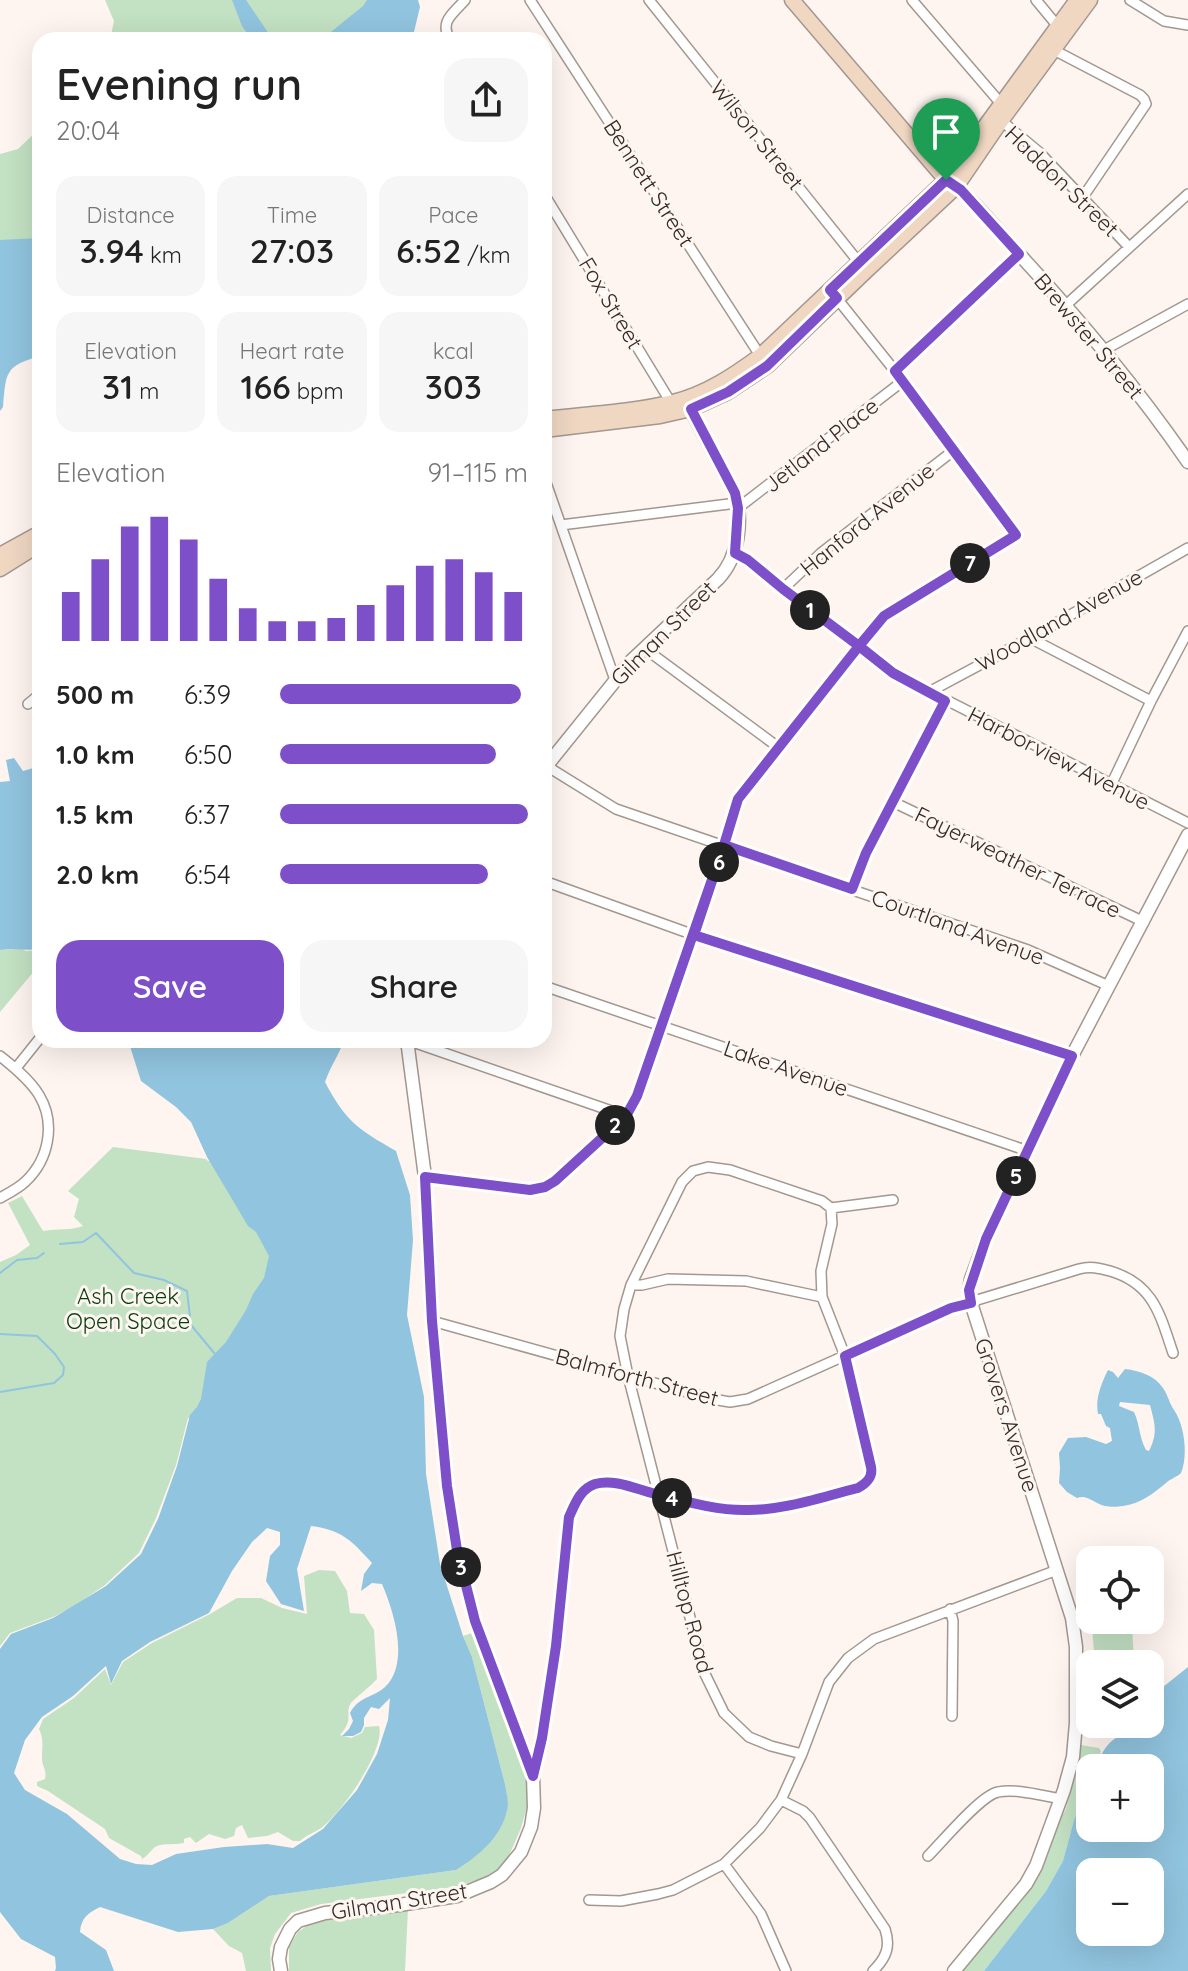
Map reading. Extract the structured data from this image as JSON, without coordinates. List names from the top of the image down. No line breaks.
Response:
{"streets":{"main road":["Brewster Street"],"street":["Wilson Street","Haddon Street","Bennett Street","Fox Street","Jetland Place","Hanford Avenue","Woodland Avenue","Gilman Street","Harborview Avenue","Fayerweather Terrace","Courtland Avenue","Lake Avenue","Balmforth Street","Grovers Avenue","Hilltop Road"]},"crossings":[["Hanford Avenue","Harborview Avenue"],["Woodland Avenue","Harborview Avenue"],["Gilman Street","Harborview Avenue"],["Gilman Street","Balmforth Street"],["Fayerweather Terrace","Grovers Avenue"],["Courtland Avenue","Grovers Avenue"],["Lake Avenue","Grovers Avenue"],["Balmforth Street","Grovers Avenue"],["Balmforth Street","Hilltop Road"]],"parks":["Ash Creek Open Space"],"page":{"heading":["Evening run","20:04"],"stats":[["Distance","3.94 km"],["Time","27:03"],["Pace","6:52 /km"],["Elevation","31 m"],["Heart rate","166 bpm"],["kcal","303"]],"chart":["Elevation","91–115 m"],"pins":["7","1","6","2","5","4","3"],"list":[{"name":"500 m","note":"6:39"},{"name":"1.0 km","note":"6:50"},{"name":"1.5 km","note":"6:37"},{"name":"2.0 km","note":"6:54"}],"buttons":["Save","Share"],"map_buttons":["+","−"]}}
